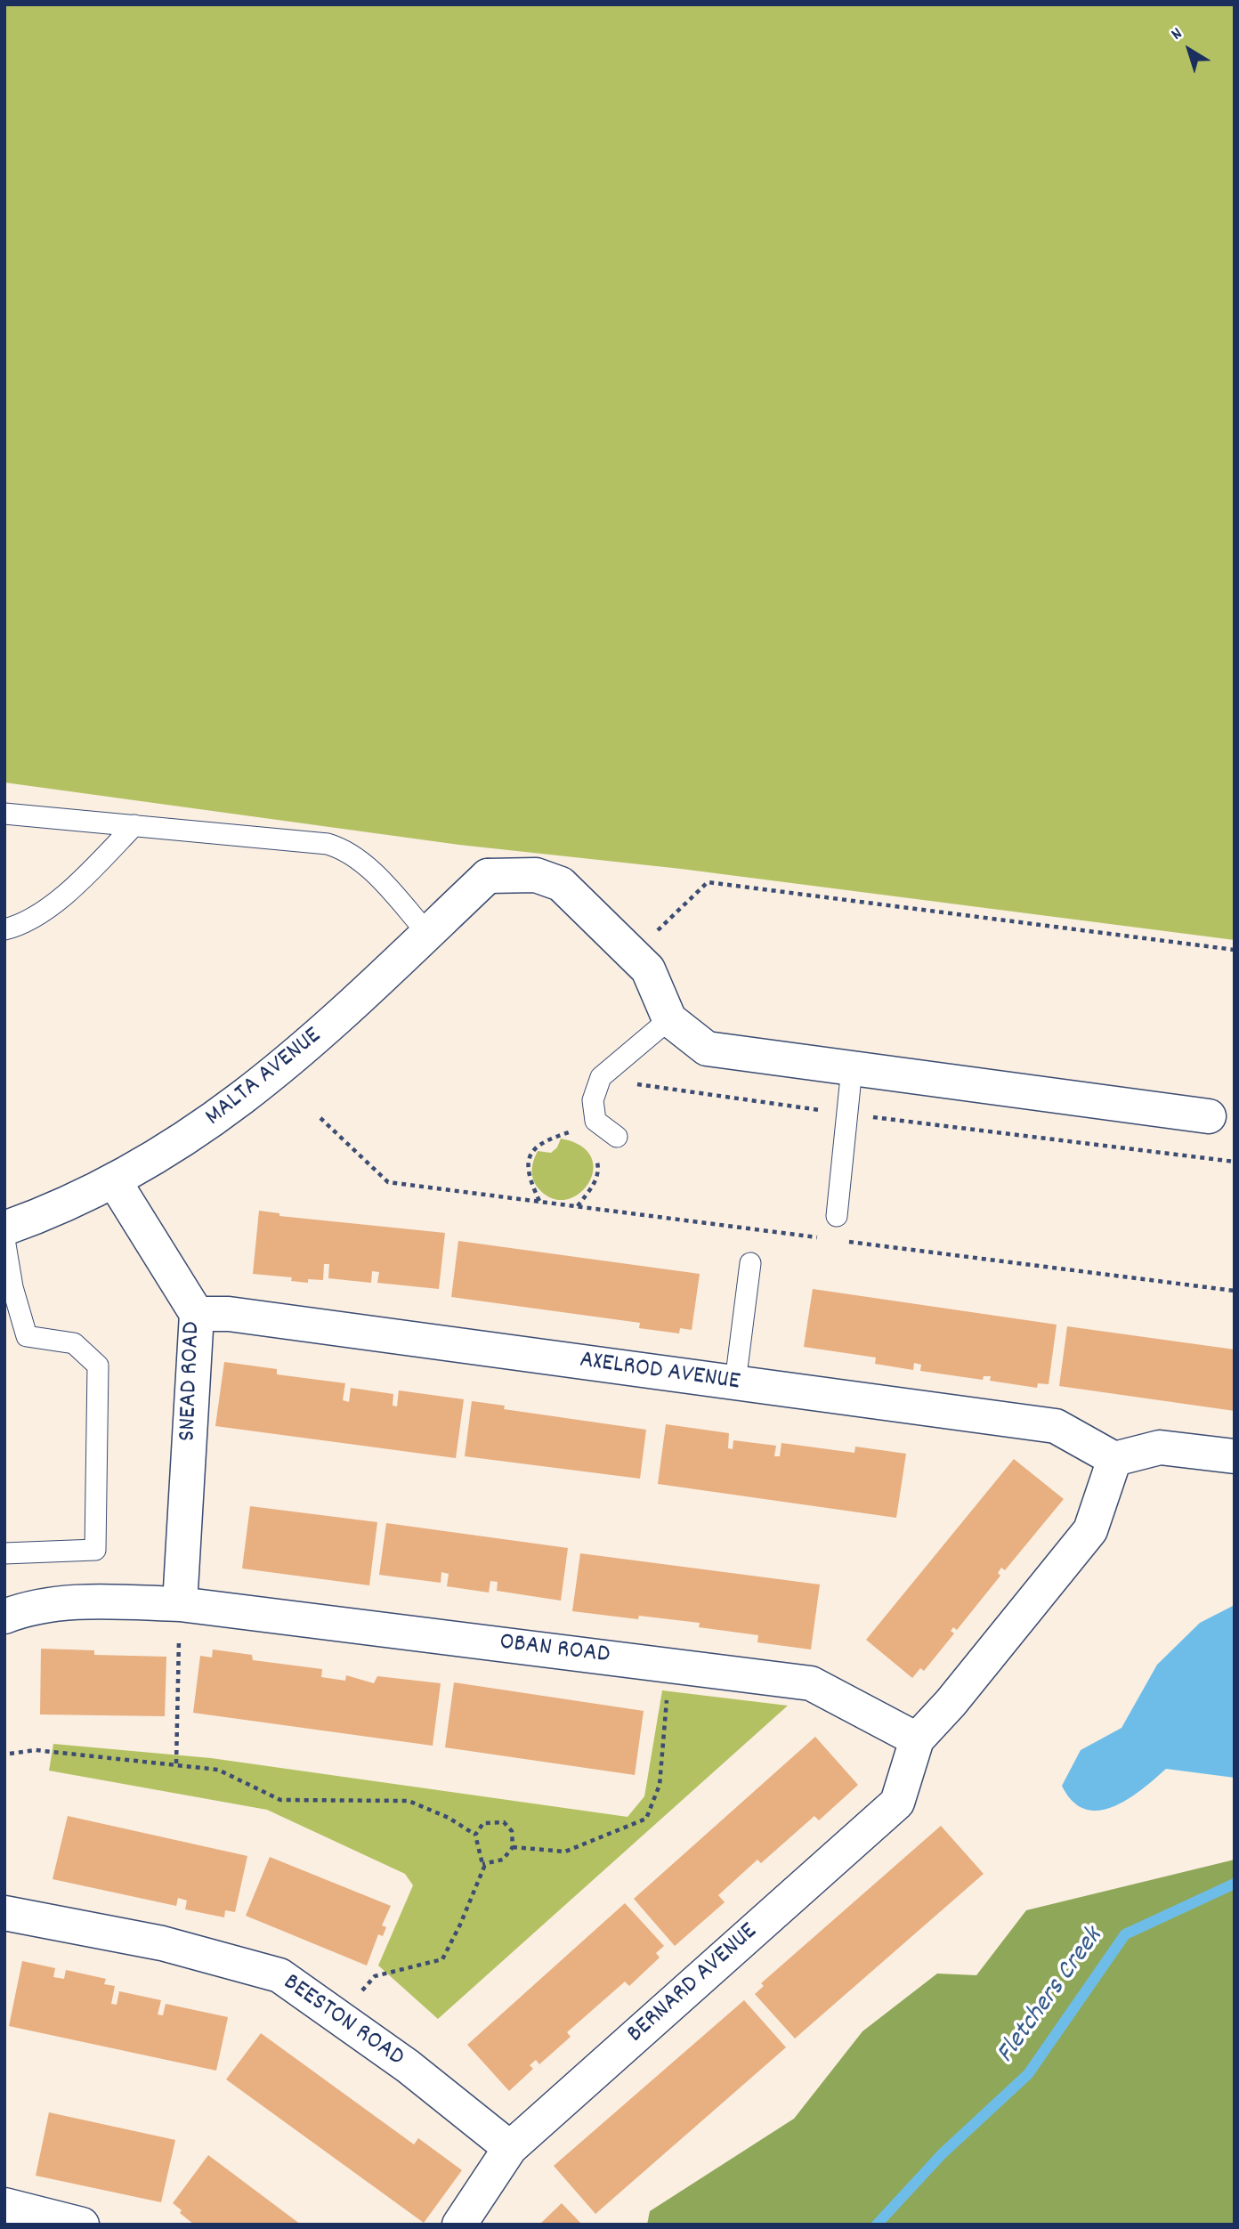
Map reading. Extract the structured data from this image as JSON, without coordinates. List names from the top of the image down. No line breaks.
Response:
{"streets":{"street":["MALTA AVENUE","AXELROD AVENUE","SNEAD ROAD","OBAN ROAD","BERNARD AVENUE","BEESTON ROAD"]},"crossings":[["MALTA AVENUE","SNEAD ROAD"],["AXELROD AVENUE","SNEAD ROAD"],["SNEAD ROAD","OBAN ROAD"],["OBAN ROAD","BERNARD AVENUE"],["BERNARD AVENUE","BEESTON ROAD"]],"water":["Fletchers Creek"],"north":"top left"}
